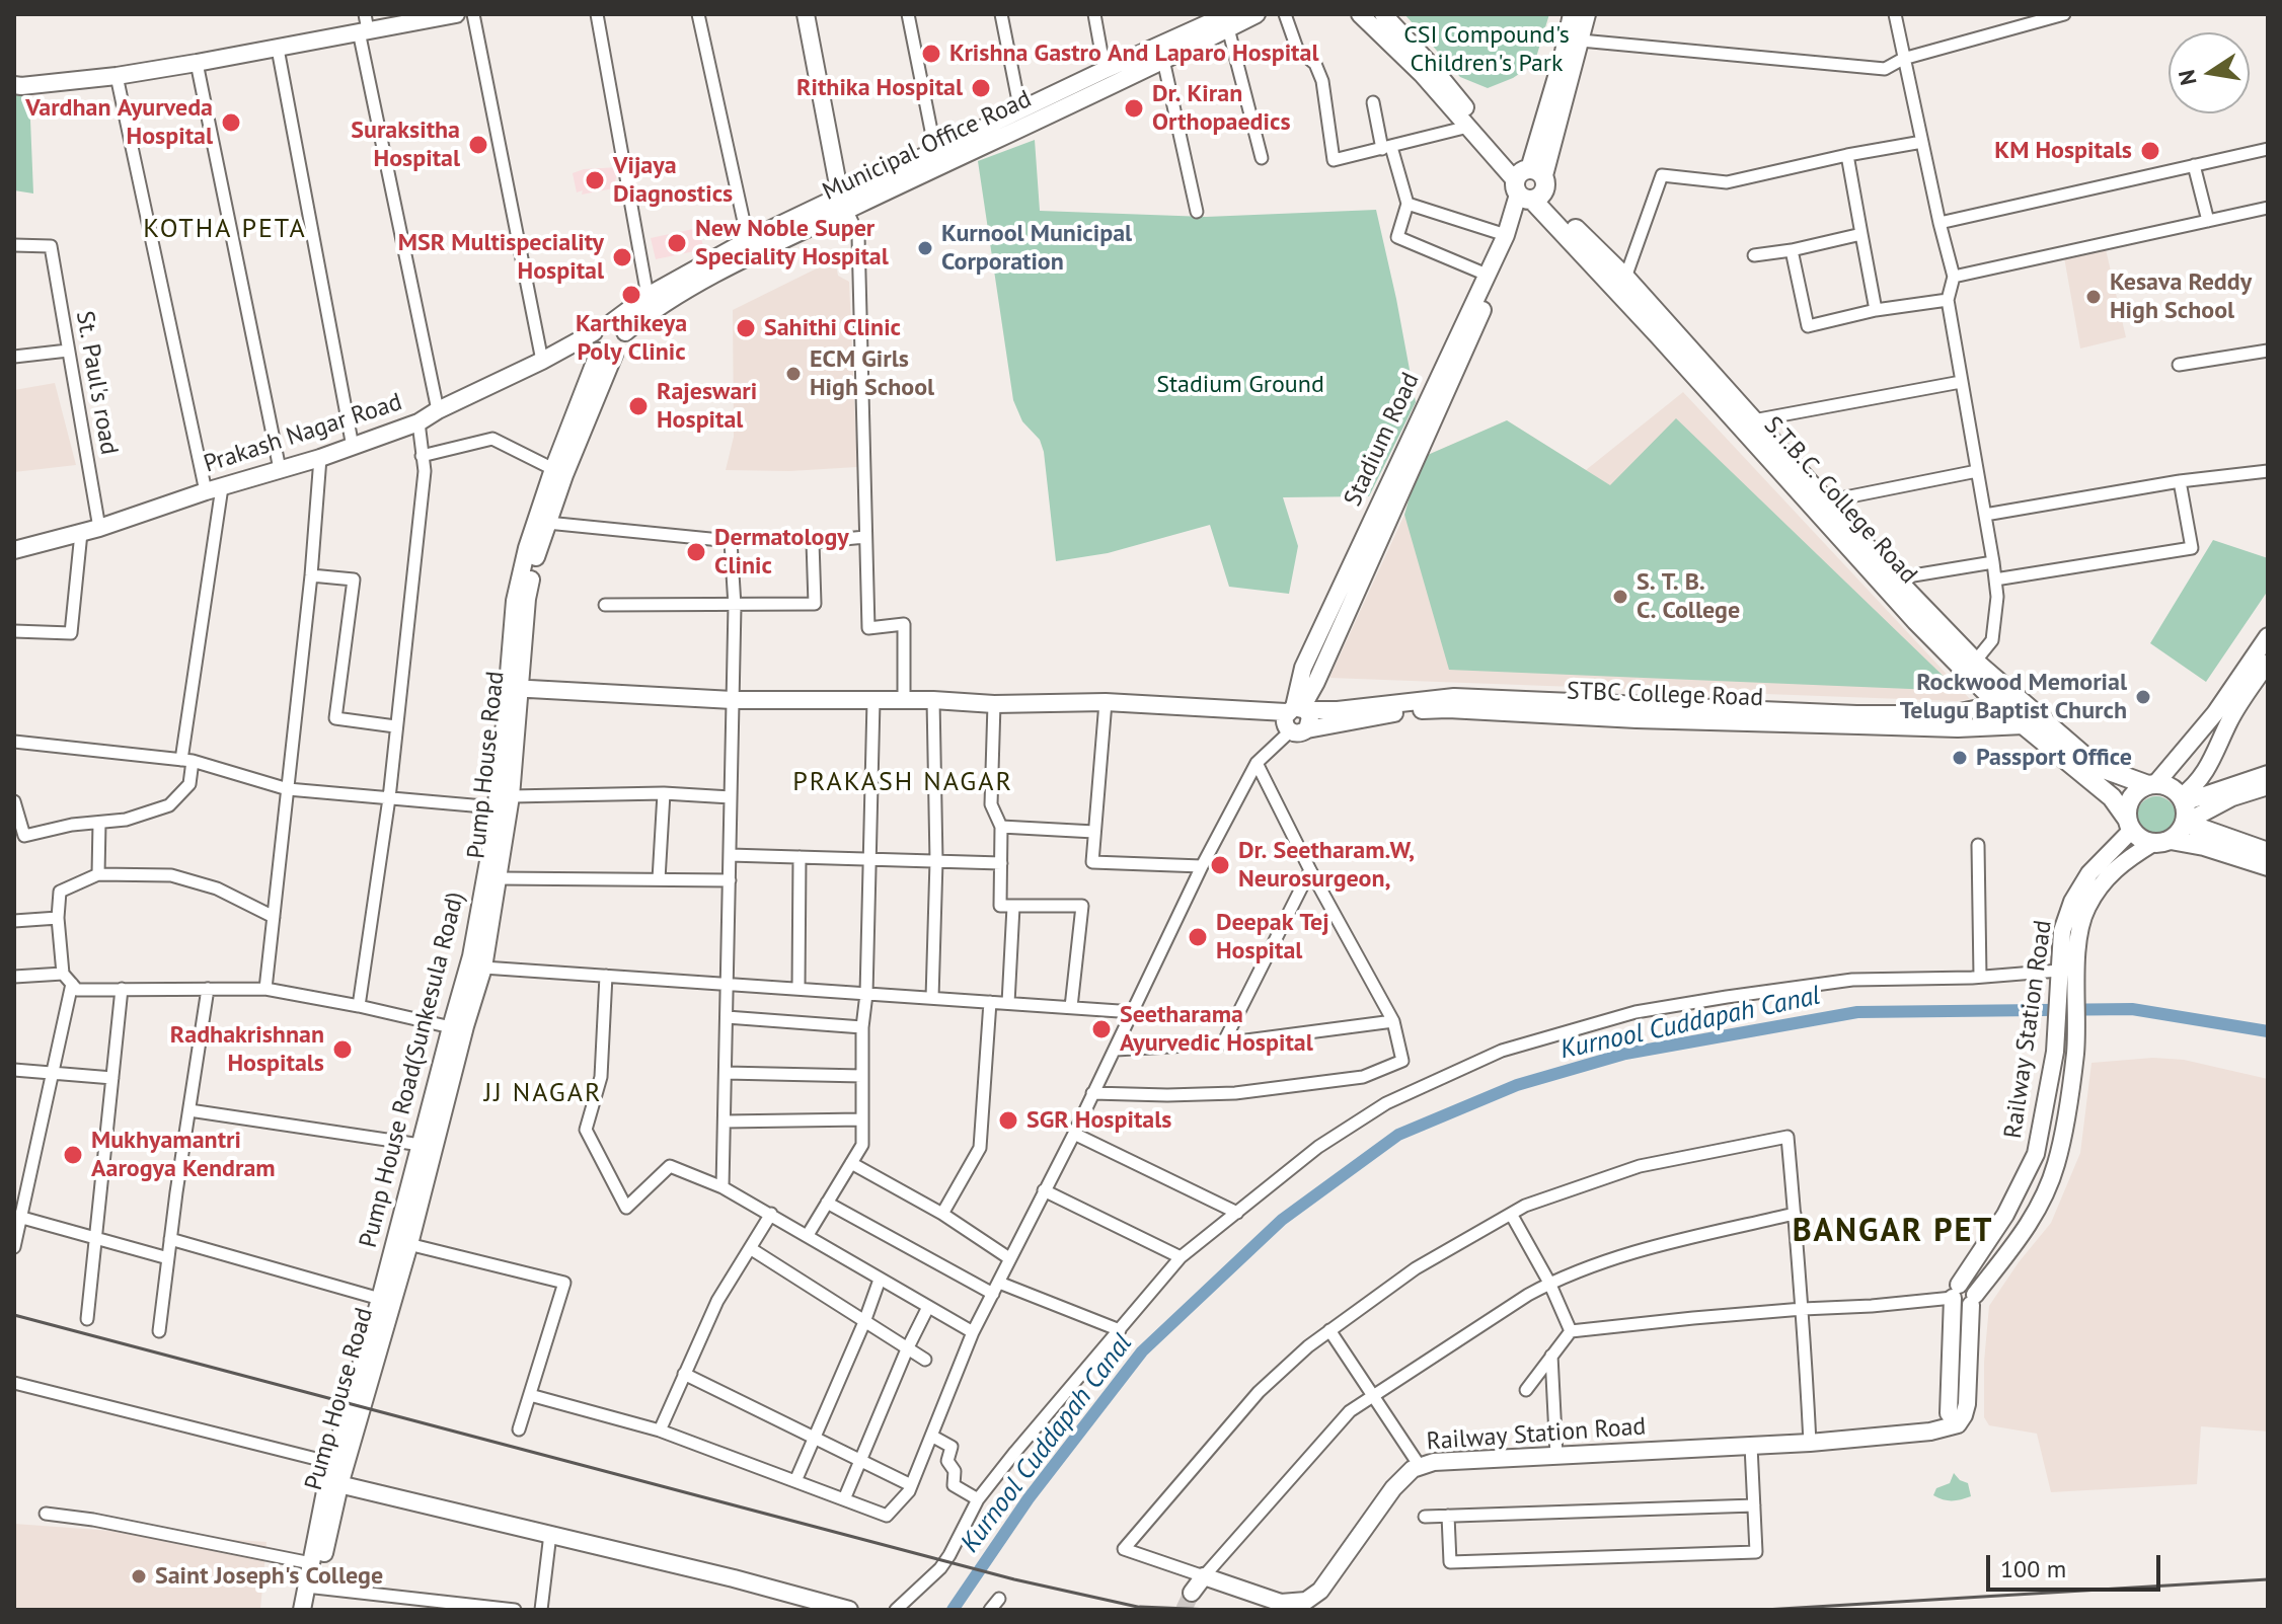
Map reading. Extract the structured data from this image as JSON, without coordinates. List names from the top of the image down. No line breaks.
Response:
{"streets":{"main road":["S.T.B.C. College Road"],"street":["Municipal Office Road","St. Paul's road","Prakash Nagar Road","Stadium Road","STBC College Road","Pump House Road","Railway Station Road","Pump House Road(Sunkesula Road)"]},"crossings":[["Municipal Office Road","Prakash Nagar Road"],["Municipal Office Road","Pump House Road"],["Municipal Office Road","Pump House Road(Sunkesula Road)"],["St. Paul's road","Prakash Nagar Road"],["Prakash Nagar Road","Pump House Road"],["Prakash Nagar Road","Pump House Road(Sunkesula Road)"],["Stadium Road","S.T.B.C. College Road"],["Stadium Road","STBC College Road"],["S.T.B.C. College Road","STBC College Road"],["S.T.B.C. College Road","Railway Station Road"],["STBC College Road","Pump House Road"],["STBC College Road","Pump House Road(Sunkesula Road)"],["Pump House Road","Pump House Road(Sunkesula Road)"]],"districts":["KOTHA PETA","PRAKASH NAGAR","JJ NAGAR","BANGAR PET"],"water":["Kurnool Cuddapah Canal"],"parks":["CSI Compound's Children's Park","Stadium Ground"],"places":["Krishna Gastro And Laparo Hospital","Rithika Hospital","Dr. Kiran Orthopaedics","Vardhan Ayurveda Hospital","Suraksitha Hospital","KM Hospitals","Vijaya Diagnostics","New Noble Super Speciality Hospital","Kurnool Municipal Corporation","MSR Multispeciality Hospital","Karthikeya Poly Clinic","Kesava Reddy High School","Sahithi Clinic","ECM Girls High School","Rajeswari Hospital","Dermatology Clinic","S. T. B. C. College","Rockwood Memorial Telugu Baptist Church","Passport Office","Dr. Seetharam.W, Neurosurgeon,","Deepak Tej Hospital","Seetharama Ayurvedic Hospital","Radhakrishnan Hospitals","SGR Hospitals","Mukhyamantri Aarogya Kendram","Saint Joseph's College"],"scale_bar":"100 m","north":"left"}
